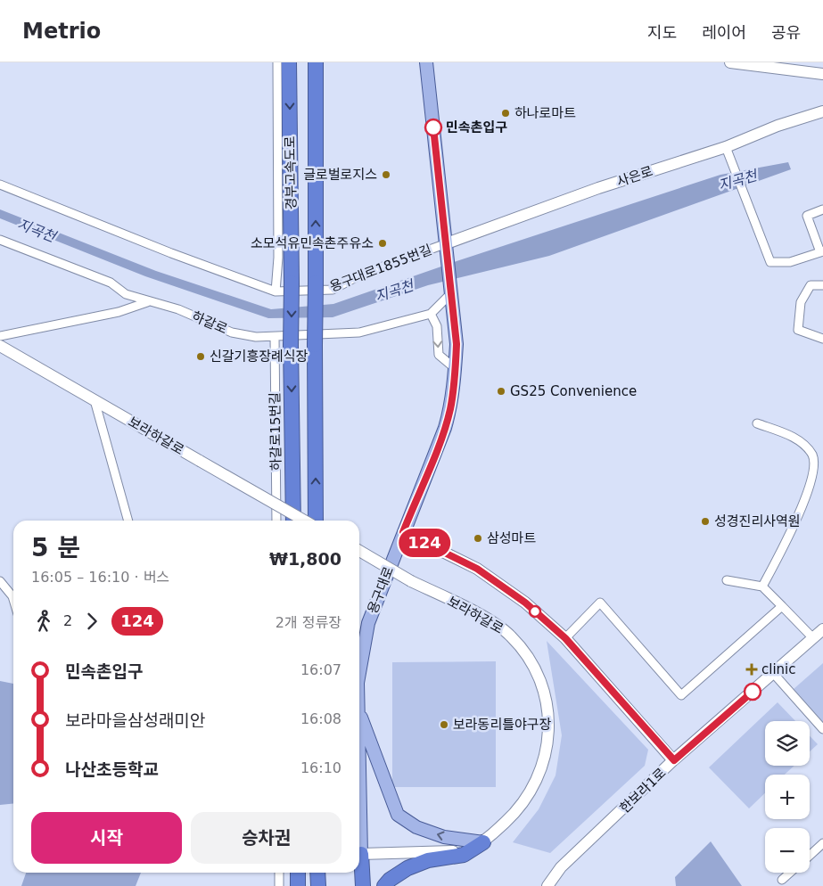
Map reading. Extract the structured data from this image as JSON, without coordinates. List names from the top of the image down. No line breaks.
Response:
{"streets":{"highway":["경부고속도로","용구대로"],"main road":["사은로","보라하갈로","한보라1로"],"street":["용구대로1855번길","하갈로","하갈로15번길"]},"crossings":[["사은로","용구대로1855번길"],["사은로","용구대로"],["용구대로1855번길","용구대로"],["하갈로","하갈로15번길"],["보라하갈로","용구대로"]],"water":["지곡천"],"places":{"other":["하나로마트","민속촌입구","글로벌로지스","소모석유민속촌주유소","신갈기흥장례식장","GS25 Convenience","성경진리사역원","삼성마트","보라동리틀야구장"],"health":["clinic"]},"lines":["bus line 124"],"page":{"header":"Metrio","nav":["지도","레이어","공유"],"on_map":"124","heading":["5 분","16:05 – 16:10 · 버스","₩1,800"],"legs":["2","124","2개 정류장"],"list":[{"name":"민속촌입구","value":"16:07"},{"name":"보라마을삼성래미안","value":"16:08"},{"name":"나산초등학교","value":"16:10"}],"map_buttons":["+","−"],"buttons":["시작","승차권"]}}
